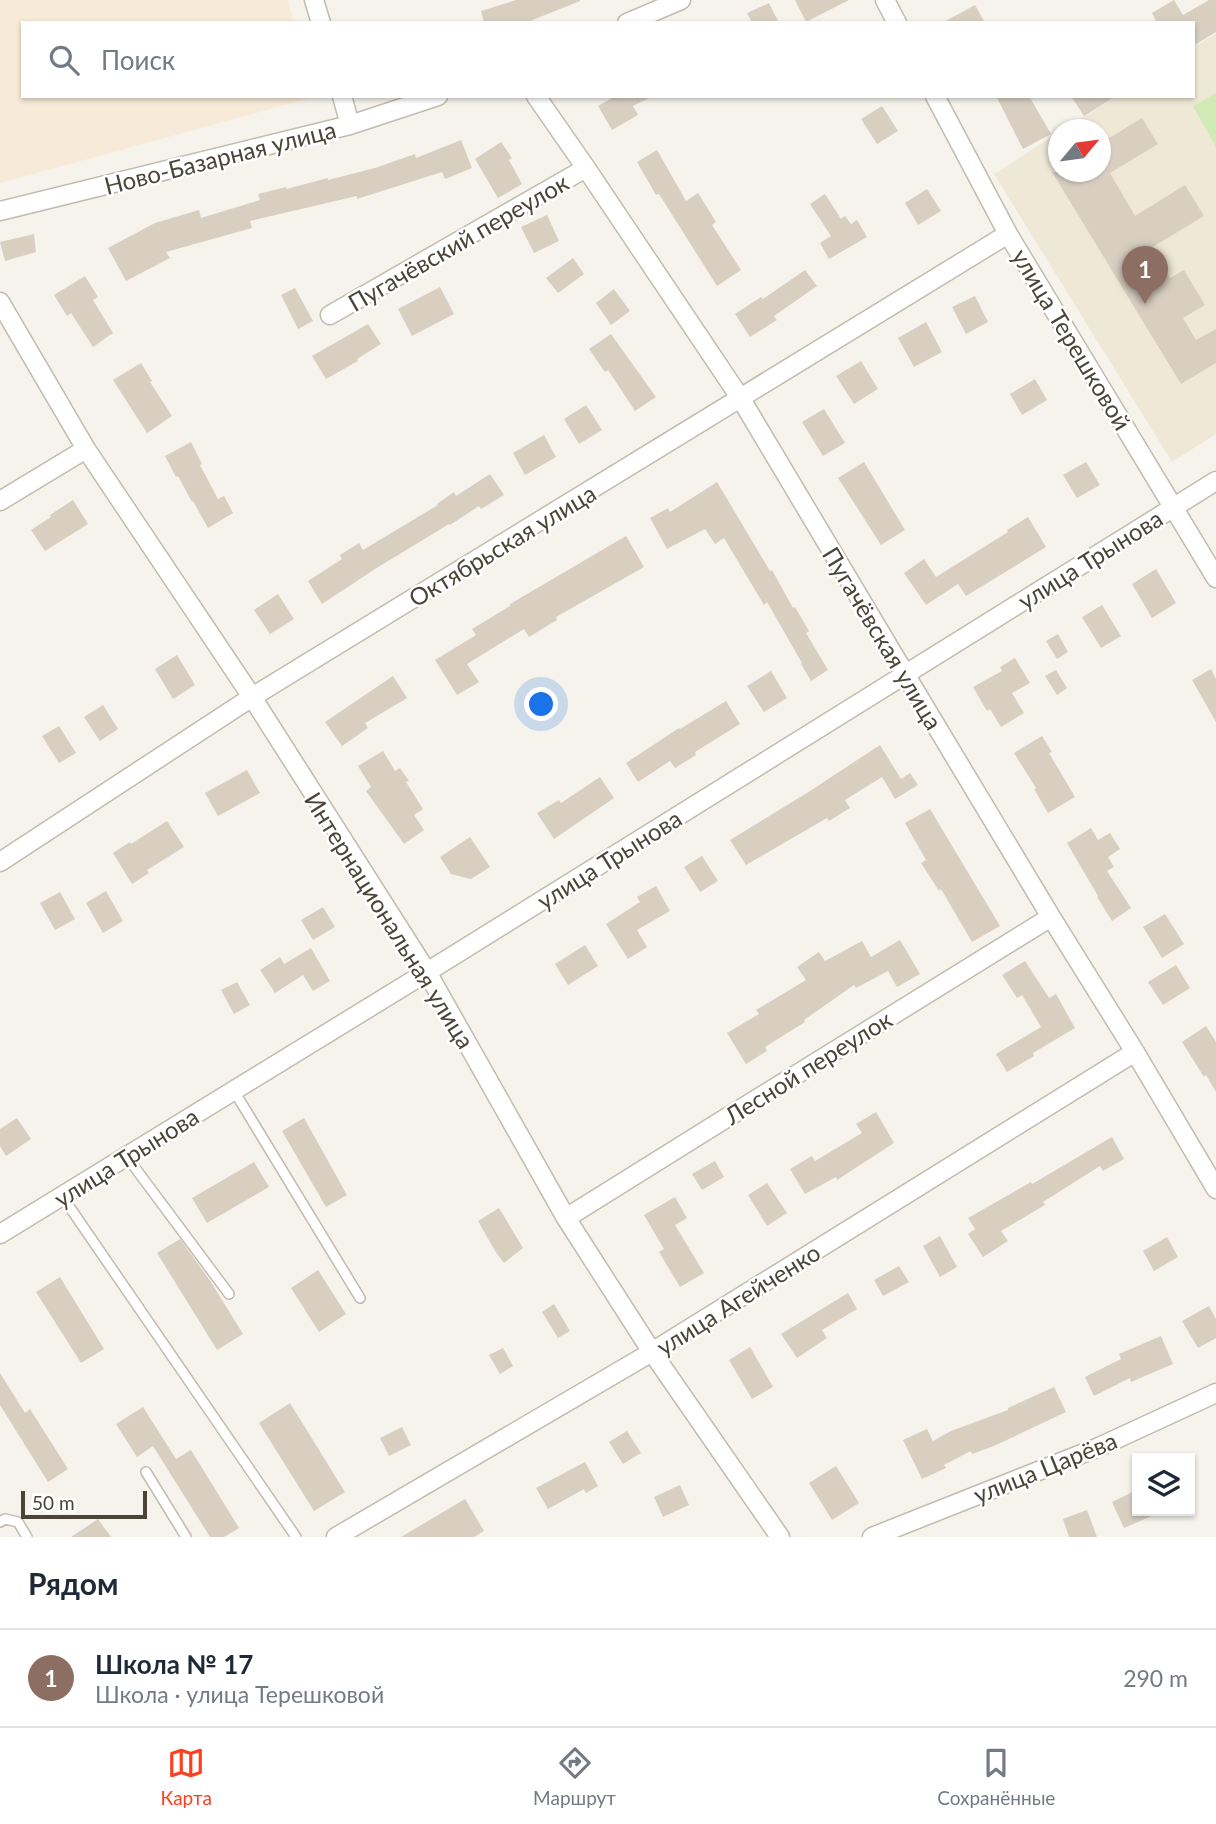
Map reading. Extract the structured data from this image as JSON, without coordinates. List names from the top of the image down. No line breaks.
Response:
{"streets":{"street":["Ново-Базарная улица","Пугачёвский переулок","улица Терешковой","Октябрьская улица","улица Трынова","Пугачёвская улица","Интернациональная улица","Лесной переулок","улица Агейченко","улица Царёва"]},"crossings":[["Пугачёвский переулок","Пугачёвская улица"],["улица Терешковой","Октябрьская улица"],["улица Терешковой","улица Трынова"],["Октябрьская улица","Пугачёвская улица"],["Октябрьская улица","Интернациональная улица"],["улица Трынова","Пугачёвская улица"],["улица Трынова","Интернациональная улица"],["Пугачёвская улица","Лесной переулок"],["Пугачёвская улица","улица Агейченко"],["Интернациональная улица","Лесной переулок"],["Интернациональная улица","улица Агейченко"]],"scale_bar":"50 m","north":"top right","page":{"search":"Поиск","pins":"1","scale":"50 m","heading":"Рядом","list":[{"mark":"1","name":"Школа № 17","note":"Школа · улица Терешковой","value":"290 m"}],"nav":["Карта","Маршрут","Сохранённые"]}}
